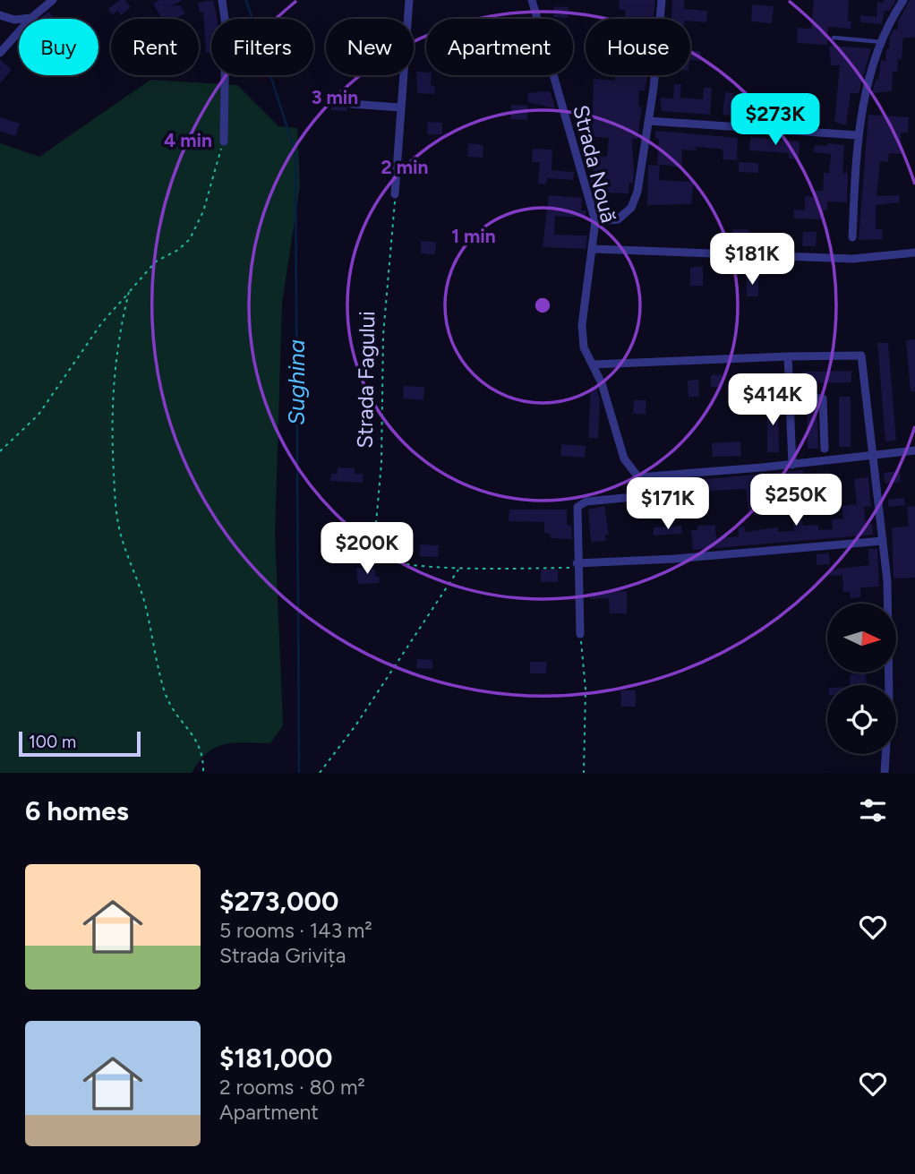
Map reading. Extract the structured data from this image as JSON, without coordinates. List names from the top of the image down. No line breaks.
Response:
{"streets":{"street":["Strada Nouă"],"path":["Strada Fagului"]},"water":["Sughina"],"scale_bar":"100 m","north":"right","page":{"chip":["Buy","Rent","Filters","New","Apartment","House"],"price":["$273K","$181K","$414K","$250K","$171K","$200K"],"scale":"100 m","heading":"6 homes","list":[{"name":"$273,000","note":"5 rooms · 143 m² · Strada Grivița"},{"name":"$181,000","note":"2 rooms · 80 m² · Apartment"}]},"rings":["3 min","4 min","2 min","1 min"]}
